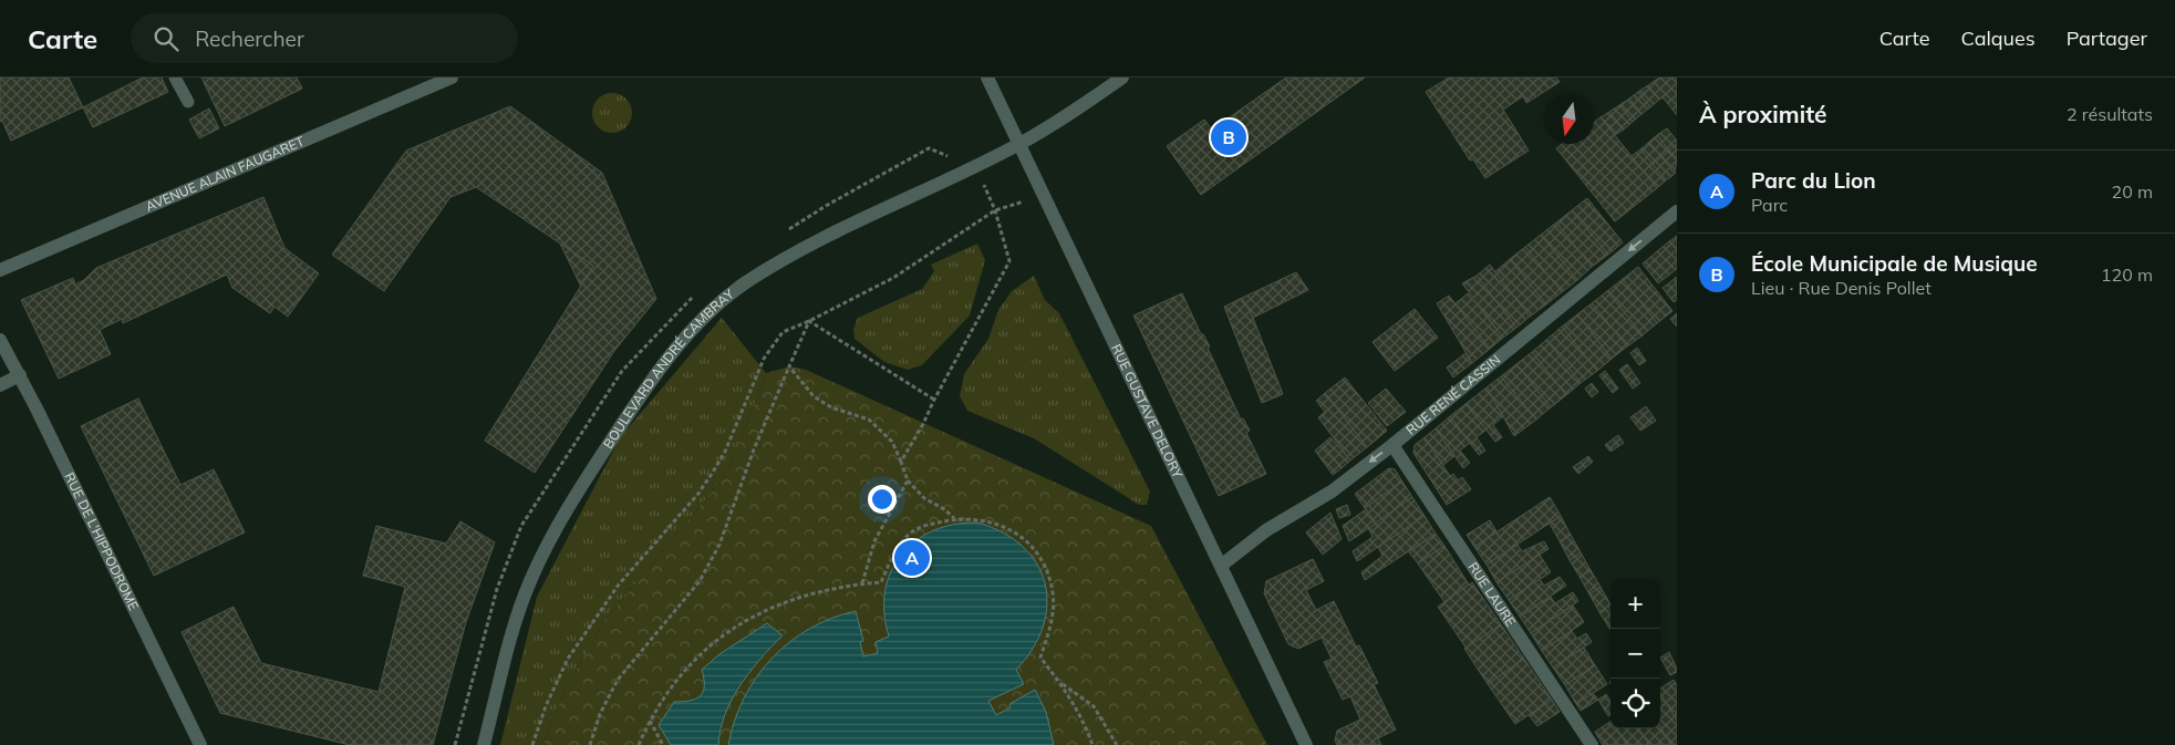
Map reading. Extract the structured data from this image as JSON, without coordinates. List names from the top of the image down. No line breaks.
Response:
{"streets":{"street":["AVENUE ALAIN FAUGARET","BOULEVARD ANDRÉ CAMBRAY","RUE RENÉ CASSIN","RUE GUSTAVE DELORY","RUE DE L'HIPPODROME","RUE LAURE"]},"crossings":[["BOULEVARD ANDRÉ CAMBRAY","RUE GUSTAVE DELORY"],["RUE RENÉ CASSIN","RUE GUSTAVE DELORY"],["RUE RENÉ CASSIN","RUE LAURE"]],"one_way":["RUE RENÉ CASSIN"],"north":"bottom","page":{"header":"Carte","search":"Rechercher","nav":["Carte","Calques","Partager"],"heading":["À proximité","2 résultats"],"pins":["B","A"],"list":[{"mark":"A","name":"Parc du Lion","note":"Parc","value":"20 m"},{"mark":"B","name":"École Municipale de Musique","note":"Lieu · Rue Denis Pollet","value":"120 m"}],"map_buttons":["+","−"]}}
